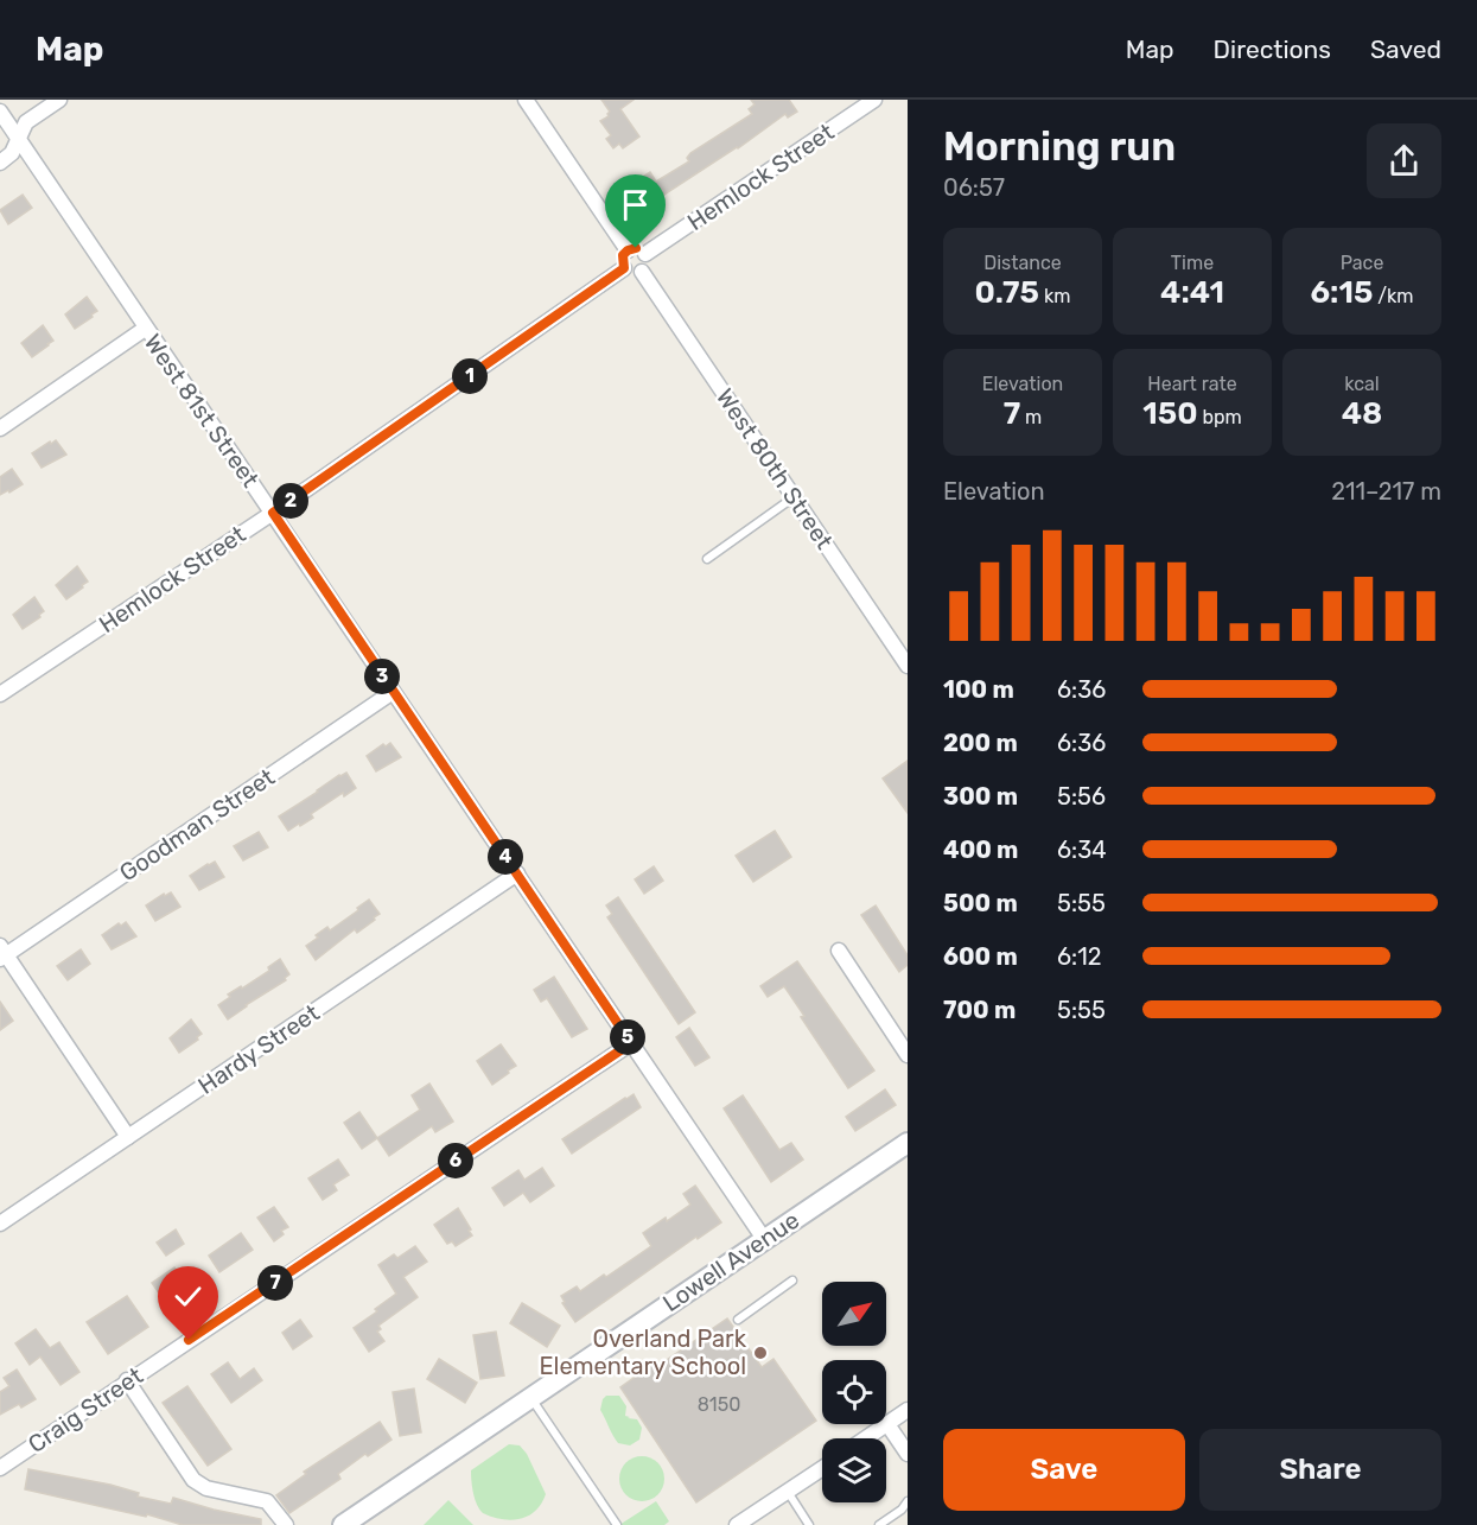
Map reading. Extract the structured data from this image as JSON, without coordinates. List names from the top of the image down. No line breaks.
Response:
{"streets":{"street":["Hemlock Street","West 81st Street","West 80th Street","Goodman Street","Hardy Street","Lowell Avenue","Craig Street"]},"crossings":[["Hemlock Street","West 81st Street"],["Hemlock Street","West 80th Street"],["West 81st Street","Goodman Street"],["West 81st Street","Hardy Street"],["West 81st Street","Lowell Avenue"],["West 81st Street","Craig Street"]],"places":["Overland Park Elementary School"],"house_numbers":["8150"],"north":"top right","page":{"header":"Map","nav":["Map","Directions","Saved"],"heading":["Morning run","06:57"],"stats":[["Distance","0.75 km"],["Time","4:41"],["Pace","6:15 /km"],["Elevation","7 m"],["Heart rate","150 bpm"],["kcal","48"]],"pins":["1","2","3","4","5","6","7"],"chart":["Elevation","211–217 m"],"list":[{"name":"100 m","note":"6:36"},{"name":"200 m","note":"6:36"},{"name":"300 m","note":"5:56"},{"name":"400 m","note":"6:34"},{"name":"500 m","note":"5:55"},{"name":"600 m","note":"6:12"},{"name":"700 m","note":"5:55"}],"buttons":["Save","Share"]}}
